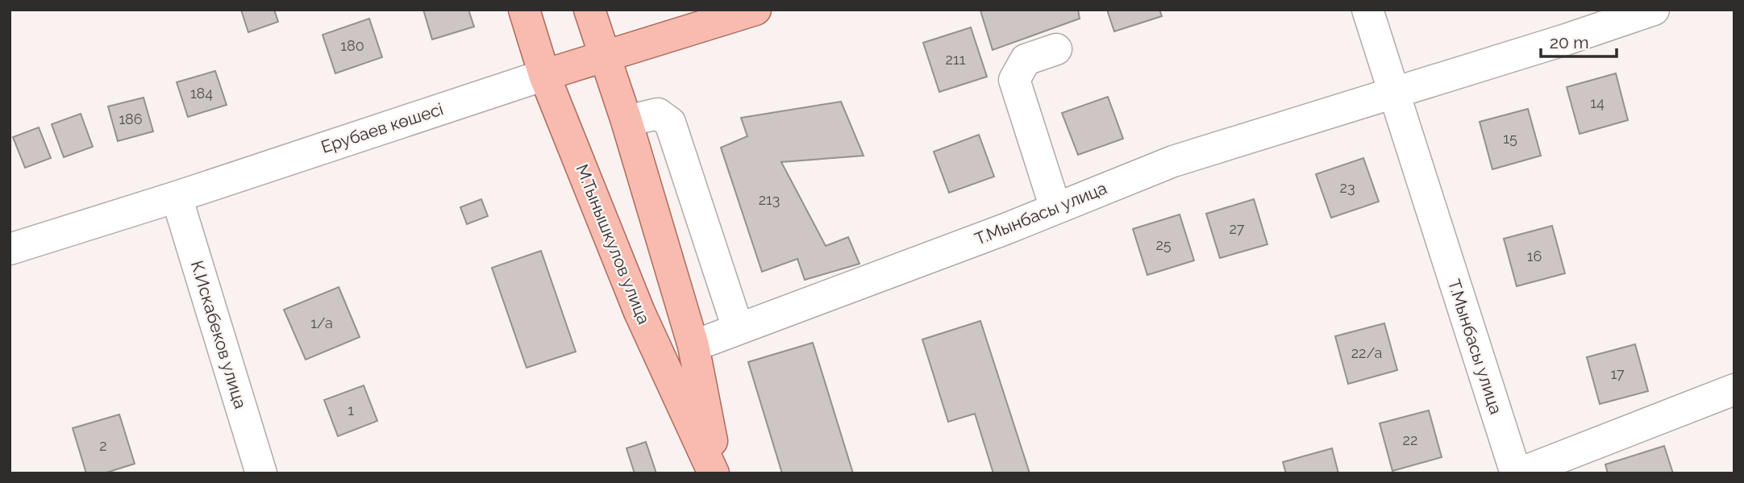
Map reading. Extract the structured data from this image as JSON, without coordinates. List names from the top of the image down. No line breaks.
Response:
{"streets":{"main road":["Ерубаев көшесі","М.Тынышкулов улица"],"street":["Т.Мынбасы улица","К.Искабеков улица"]},"crossings":[["Ерубаев көшесі","М.Тынышкулов улица"],["Ерубаев көшесі","К.Искабеков улица"]],"house_numbers":["180","211","184","14","186","15","23","213","27","25","16","1/a","22/а","17","1","22","2"],"scale_bar":"20 m"}
